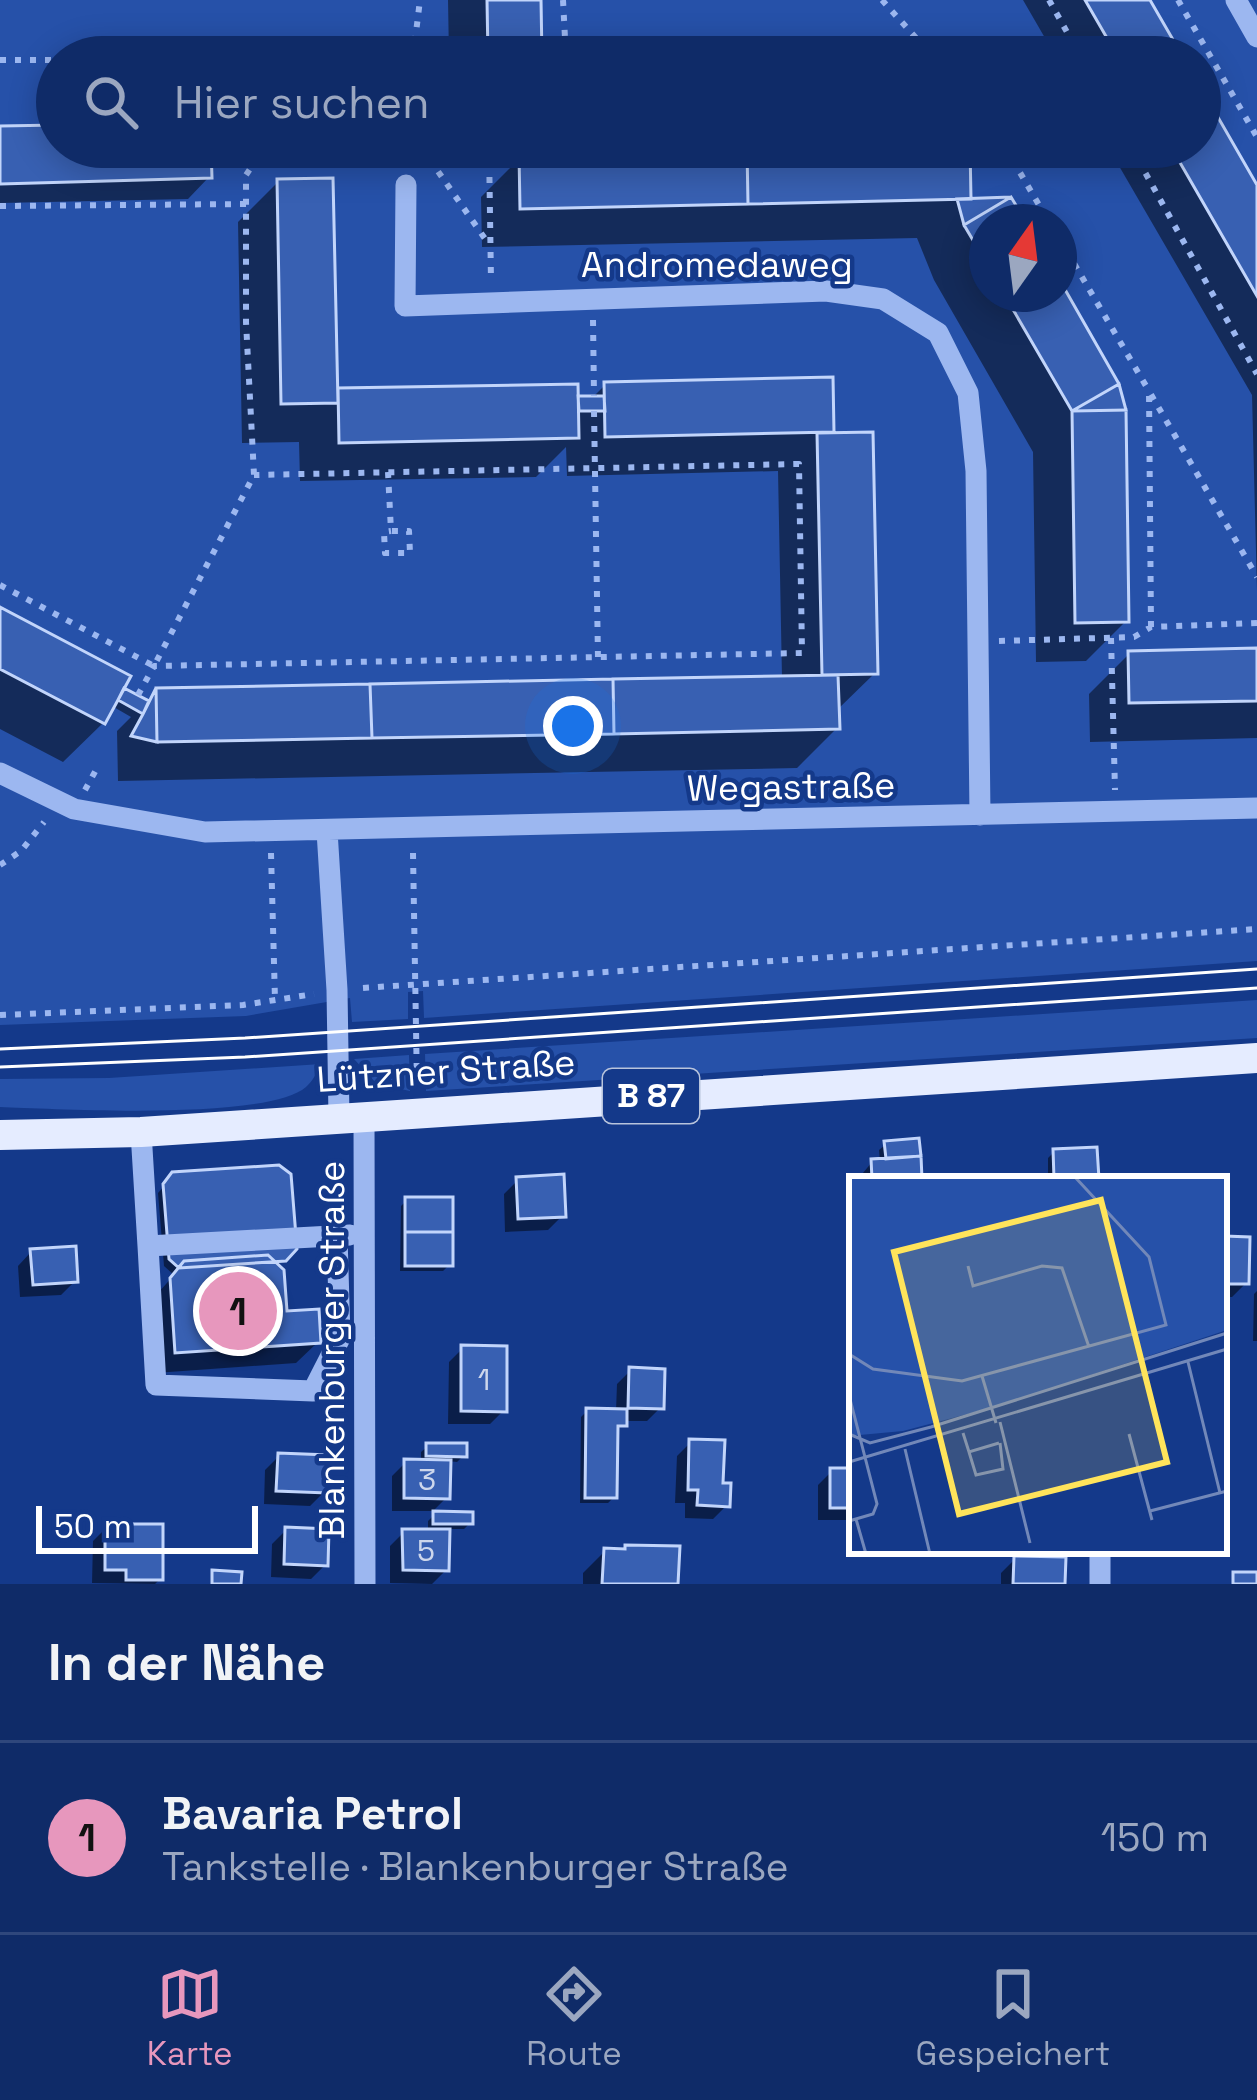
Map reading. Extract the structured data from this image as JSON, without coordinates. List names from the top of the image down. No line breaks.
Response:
{"streets":{"main road":["Lützner Straße","B 87"],"street":["Andromedaweg","Wegastraße","Blankenburger Straße"]},"crossings":[["Andromedaweg","Wegastraße"],["Lützner Straße","Blankenburger Straße"]],"house_numbers":["1","3","5"],"scale_bar":"50 m","north":"top","page":{"search":"Hier suchen","pins":"1","scale":"50 m","heading":"In der Nähe","list":[{"mark":"1","name":"Bavaria Petrol","note":"Tankstelle · Blankenburger Straße","value":"150 m"}],"nav":["Karte","Route","Gespeichert"]}}
